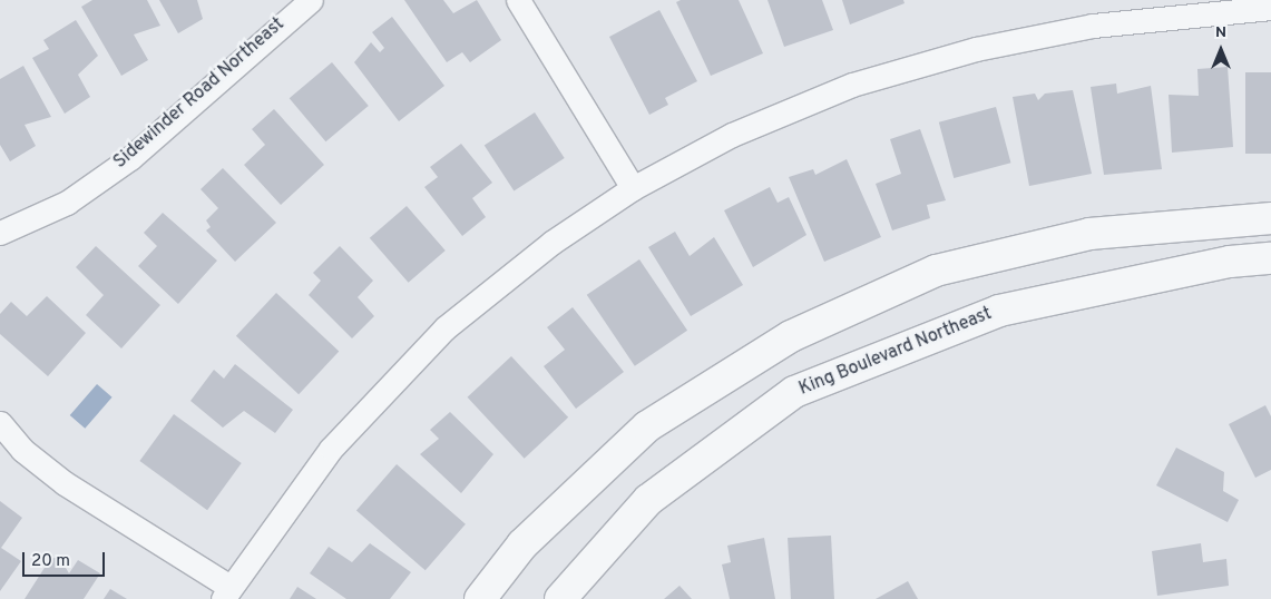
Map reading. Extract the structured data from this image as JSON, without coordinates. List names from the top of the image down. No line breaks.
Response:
{"streets":{"street":["Sidewinder Road Northeast","King Boulevard Northeast"]},"scale_bar":"20 m","north":"top"}
